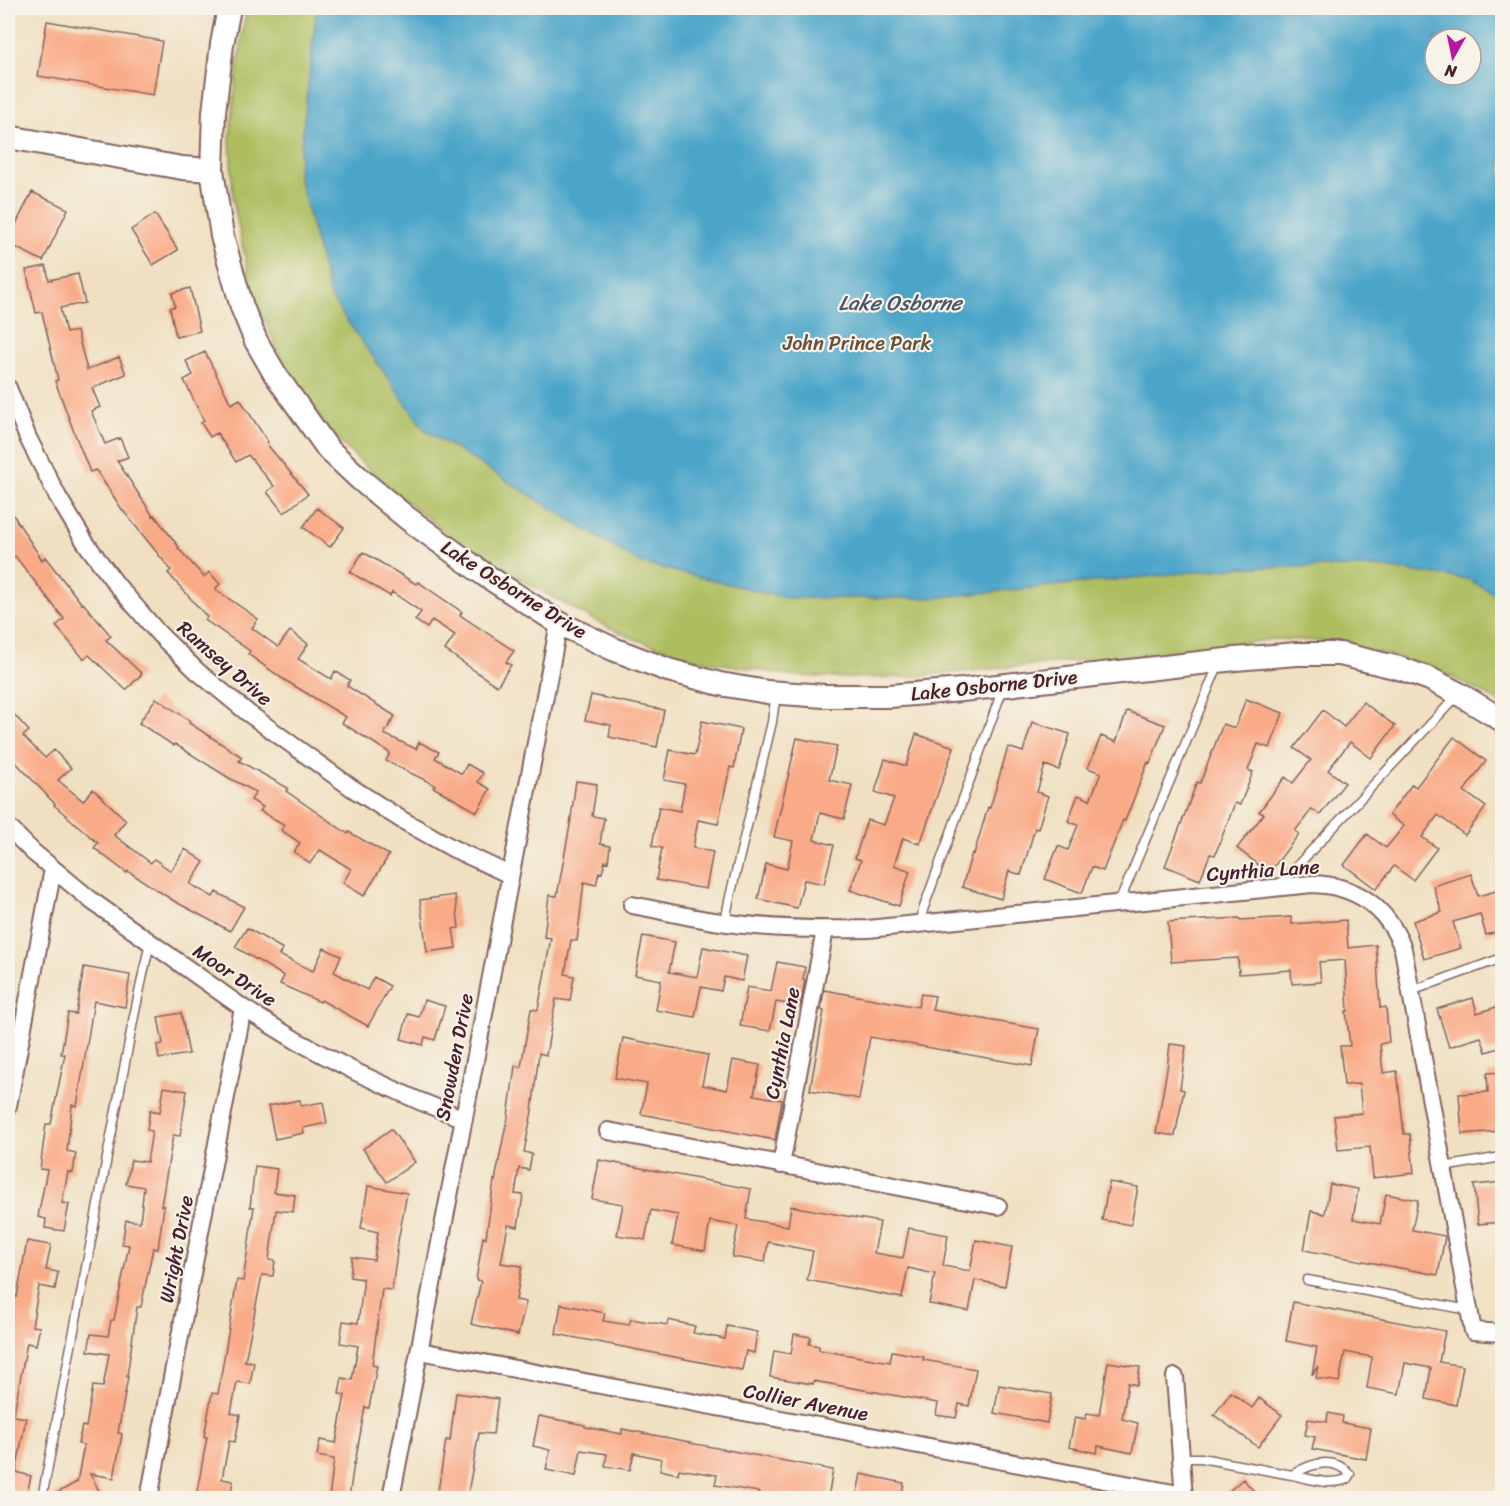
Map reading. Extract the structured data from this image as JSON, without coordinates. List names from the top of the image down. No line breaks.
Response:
{"streets":{"street":["Lake Osborne Drive","Ramsey Drive","Cynthia Lane","Moor Drive","Snowden Drive","Wright Drive","Collier Avenue"]},"crossings":[["Lake Osborne Drive","Snowden Drive"],["Ramsey Drive","Snowden Drive"],["Moor Drive","Snowden Drive"],["Moor Drive","Wright Drive"],["Snowden Drive","Collier Avenue"]],"water":["Lake Osborne"],"parks":["John Prince Park"],"north":"bottom"}
